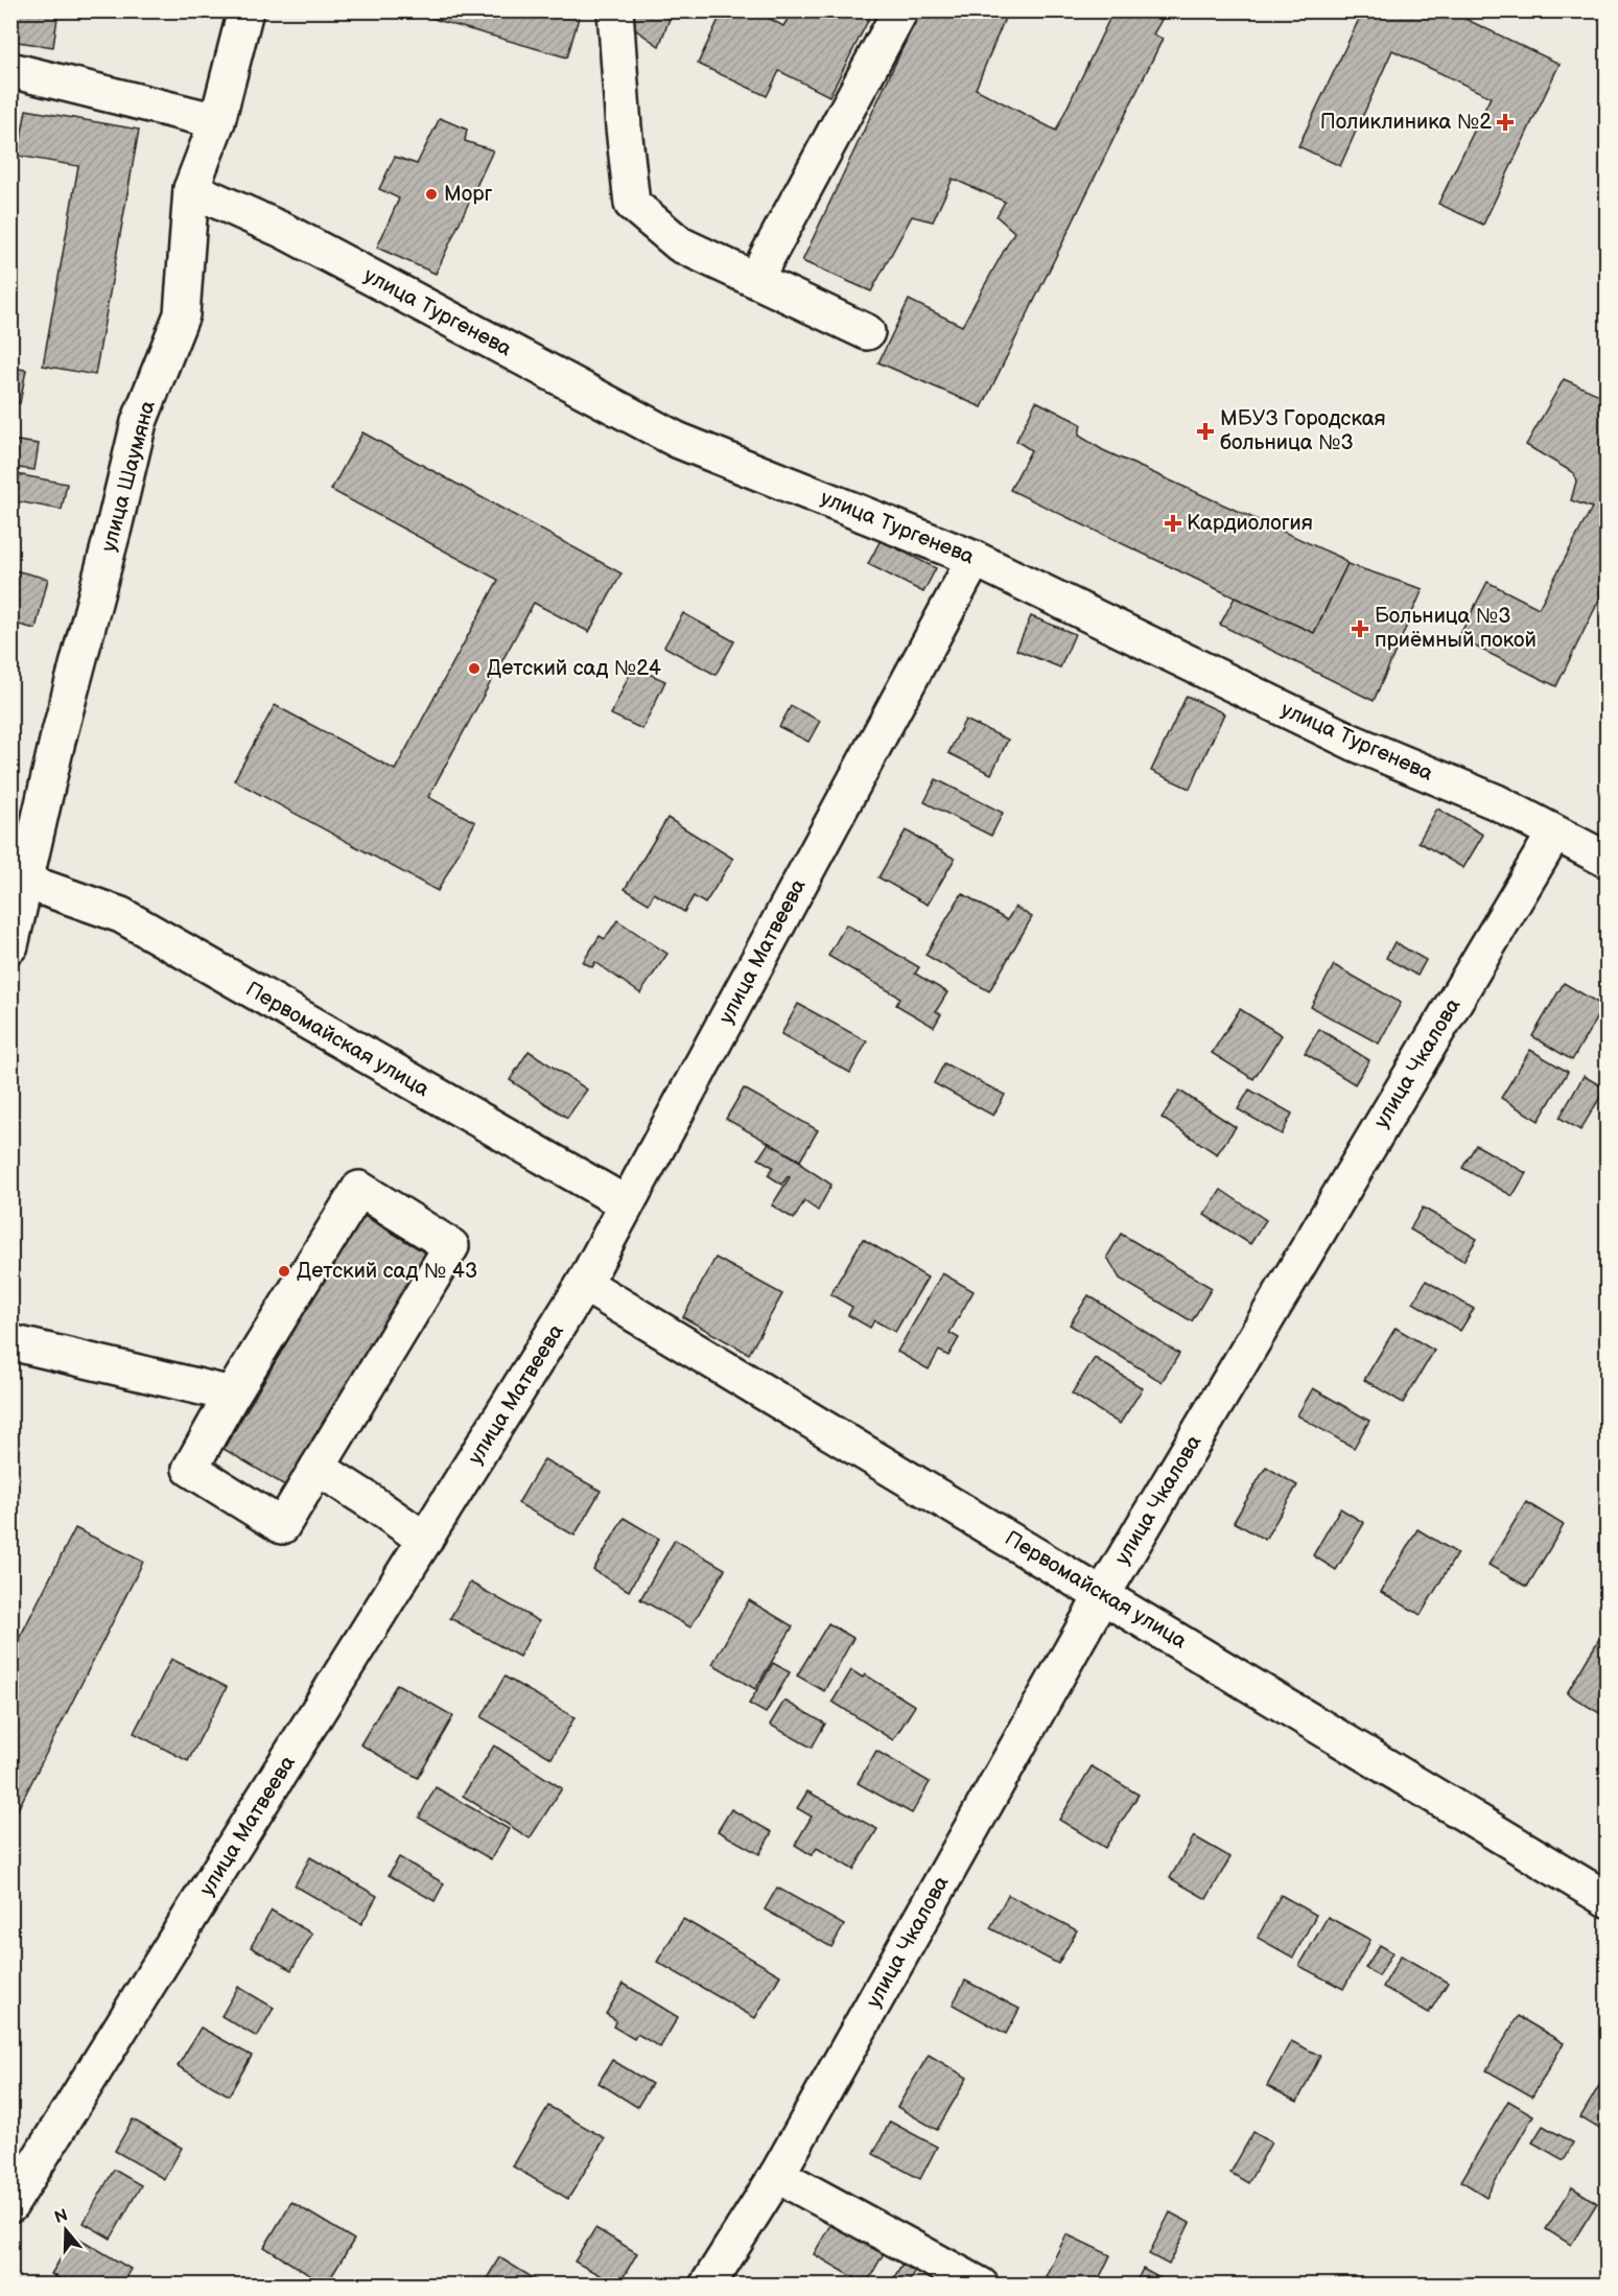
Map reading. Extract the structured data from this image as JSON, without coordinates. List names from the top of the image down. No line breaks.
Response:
{"streets":{"street":["улица Тургенева","улица Шаумяна","улица Матвеева","Первомайская улица","улица Чкалова"]},"crossings":[["улица Тургенева","улица Шаумяна"],["улица Тургенева","улица Матвеева"],["улица Тургенева","улица Чкалова"],["улица Матвеева","Первомайская улица"],["Первомайская улица","улица Чкалова"]],"places":{"health":["Поликлиника №2","МБУЗ Городская больница №3","Кардиология","Больница №3 приёмный покой"],"other":["Морг","Детский сад №24","Детский сад № 43"]},"north":"top"}
